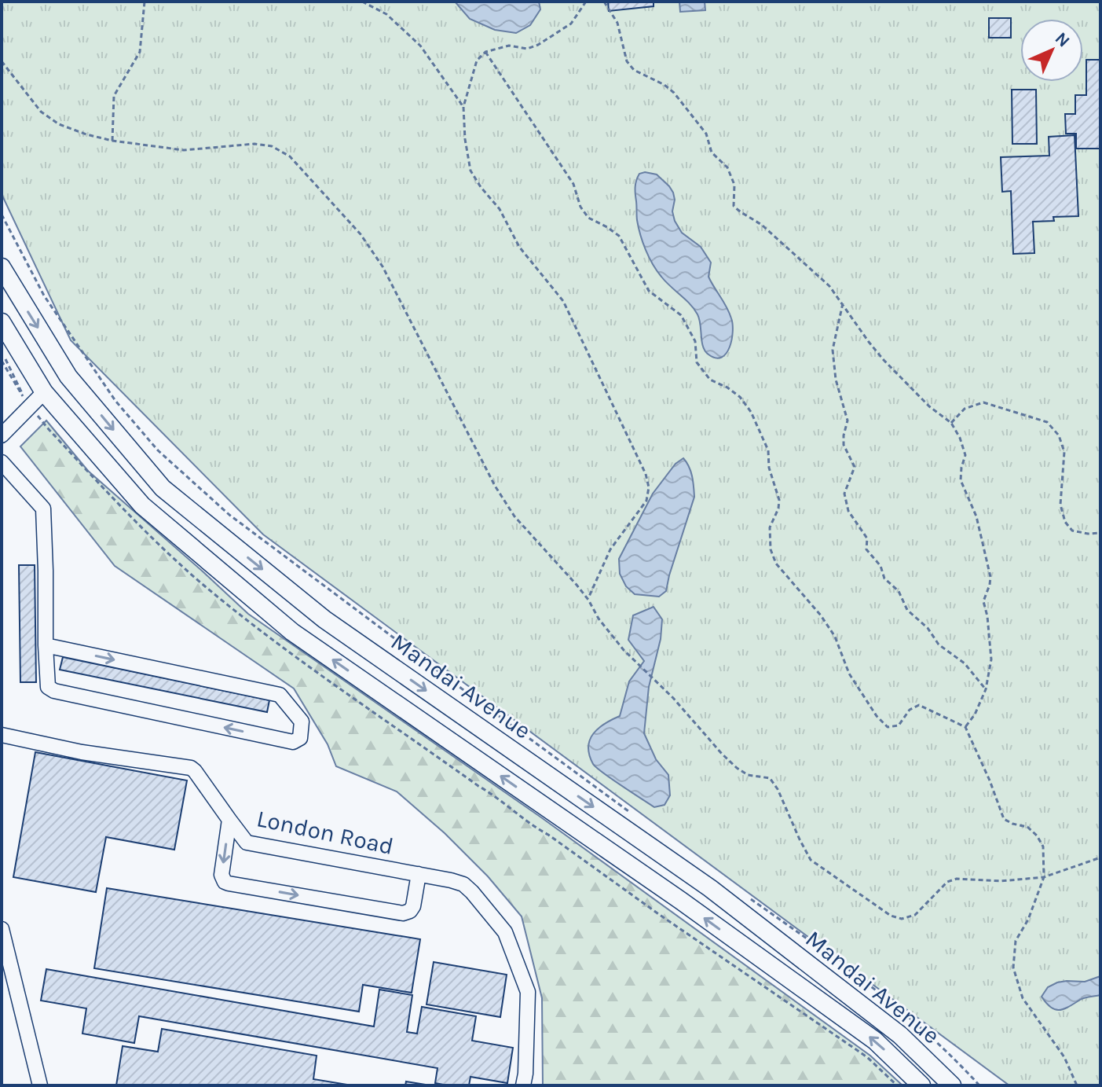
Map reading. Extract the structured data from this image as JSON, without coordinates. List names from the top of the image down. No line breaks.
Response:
{"streets":{"main road":["Mandai Avenue"],"lane":["London Road"]},"north":"top right"}
